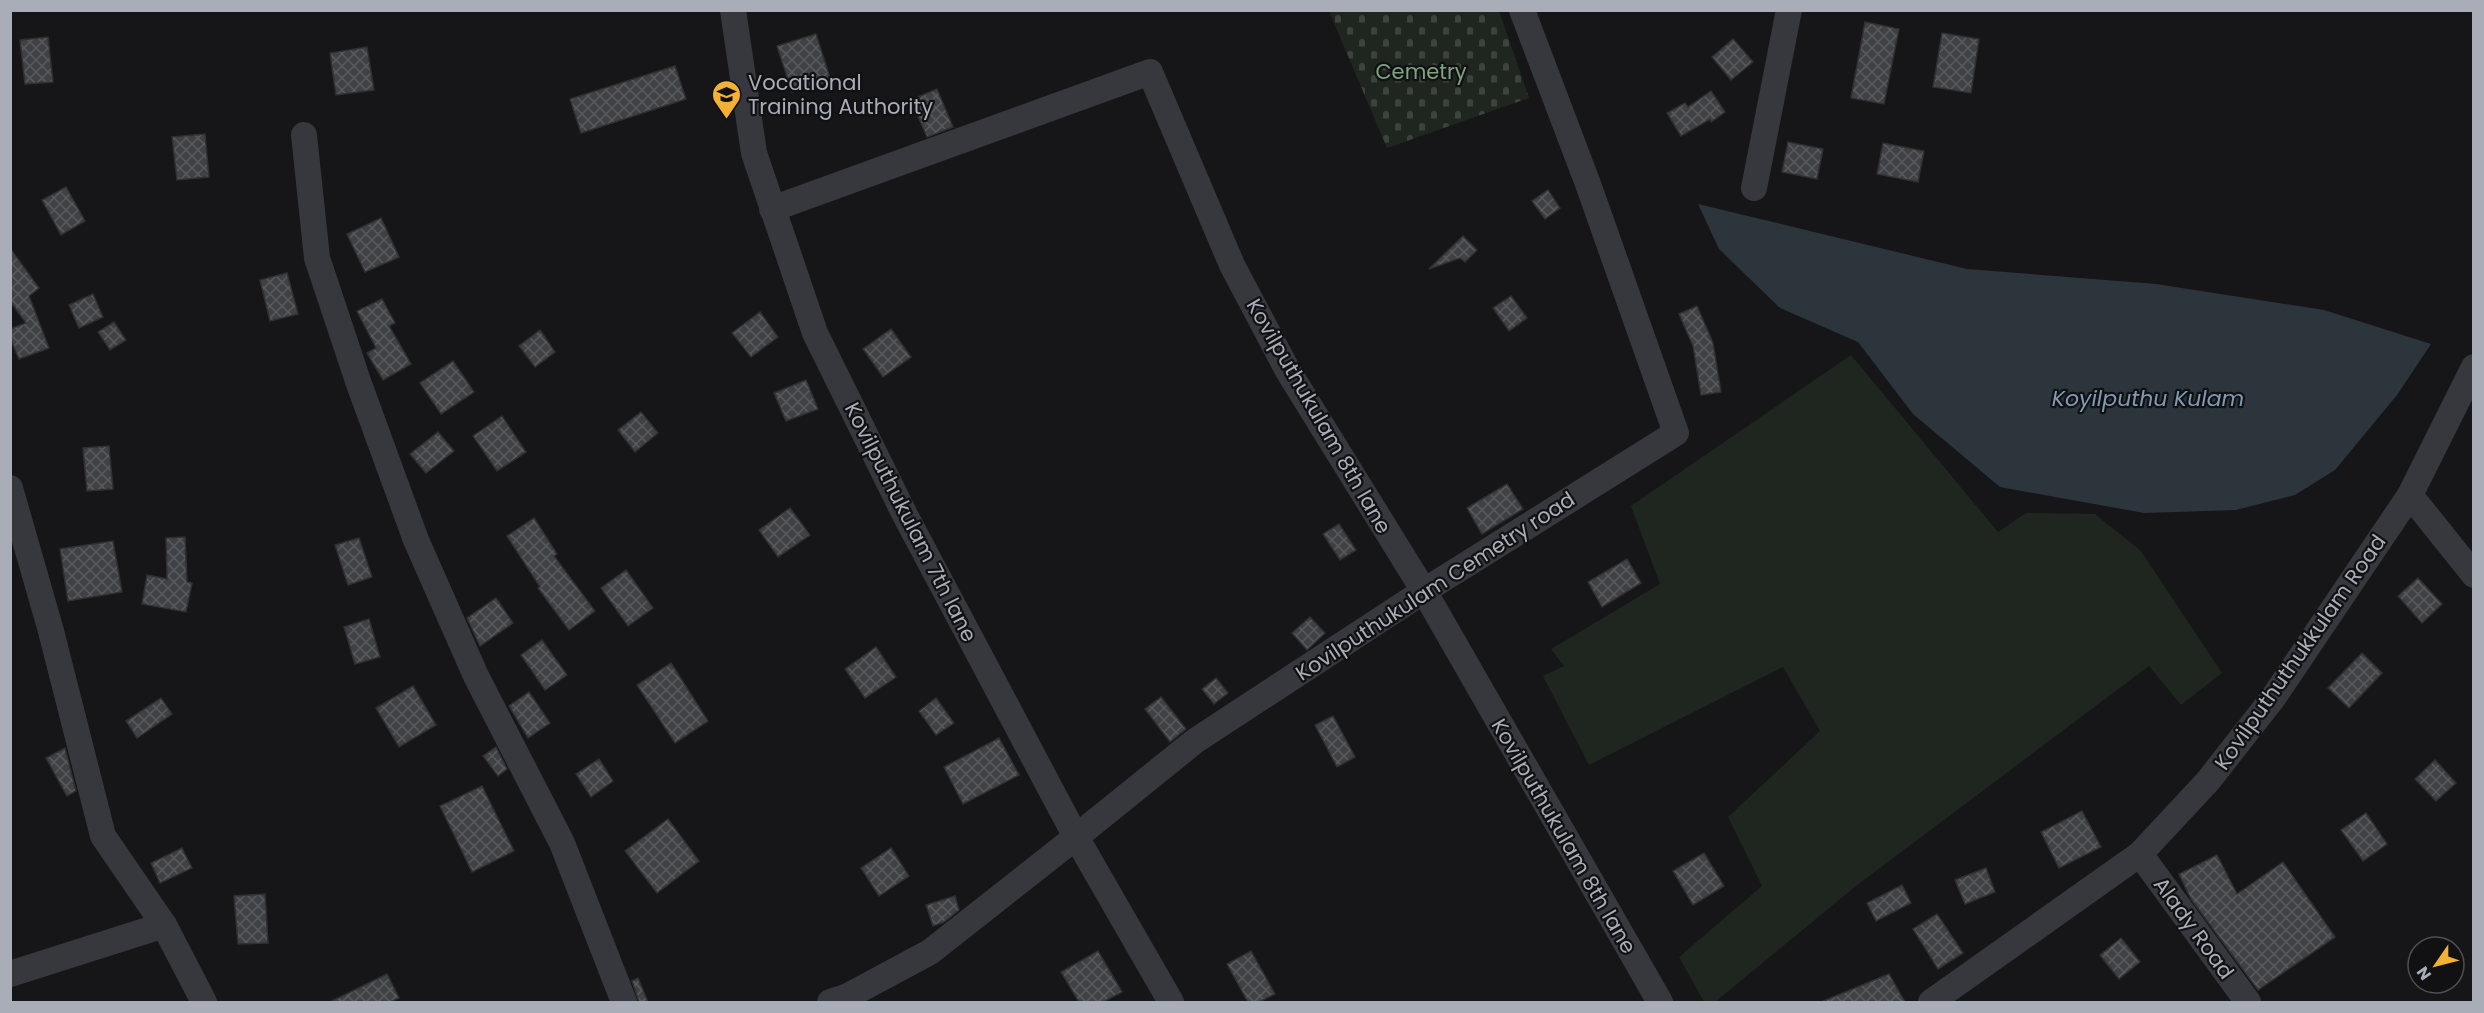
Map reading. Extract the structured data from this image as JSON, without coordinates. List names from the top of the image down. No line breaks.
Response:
{"streets":{"street":["Kovilputhukulam 8th lane","Kovilputhukulam 7th lane","Kovilputhukulam Cemetry road","Kovilputhuthukkulam Road","Alady Road"]},"crossings":[["Kovilputhukulam 8th lane","Kovilputhukulam 7th lane"],["Kovilputhukulam 8th lane","Kovilputhukulam Cemetry road"],["Kovilputhukulam 7th lane","Kovilputhukulam Cemetry road"],["Kovilputhuthukkulam Road","Alady Road"]],"water":["Koyilputhu Kulam"],"parks":["Cemetry"],"places":{"school or university":["Vocational Training Authority"]},"north":"bottom left"}
